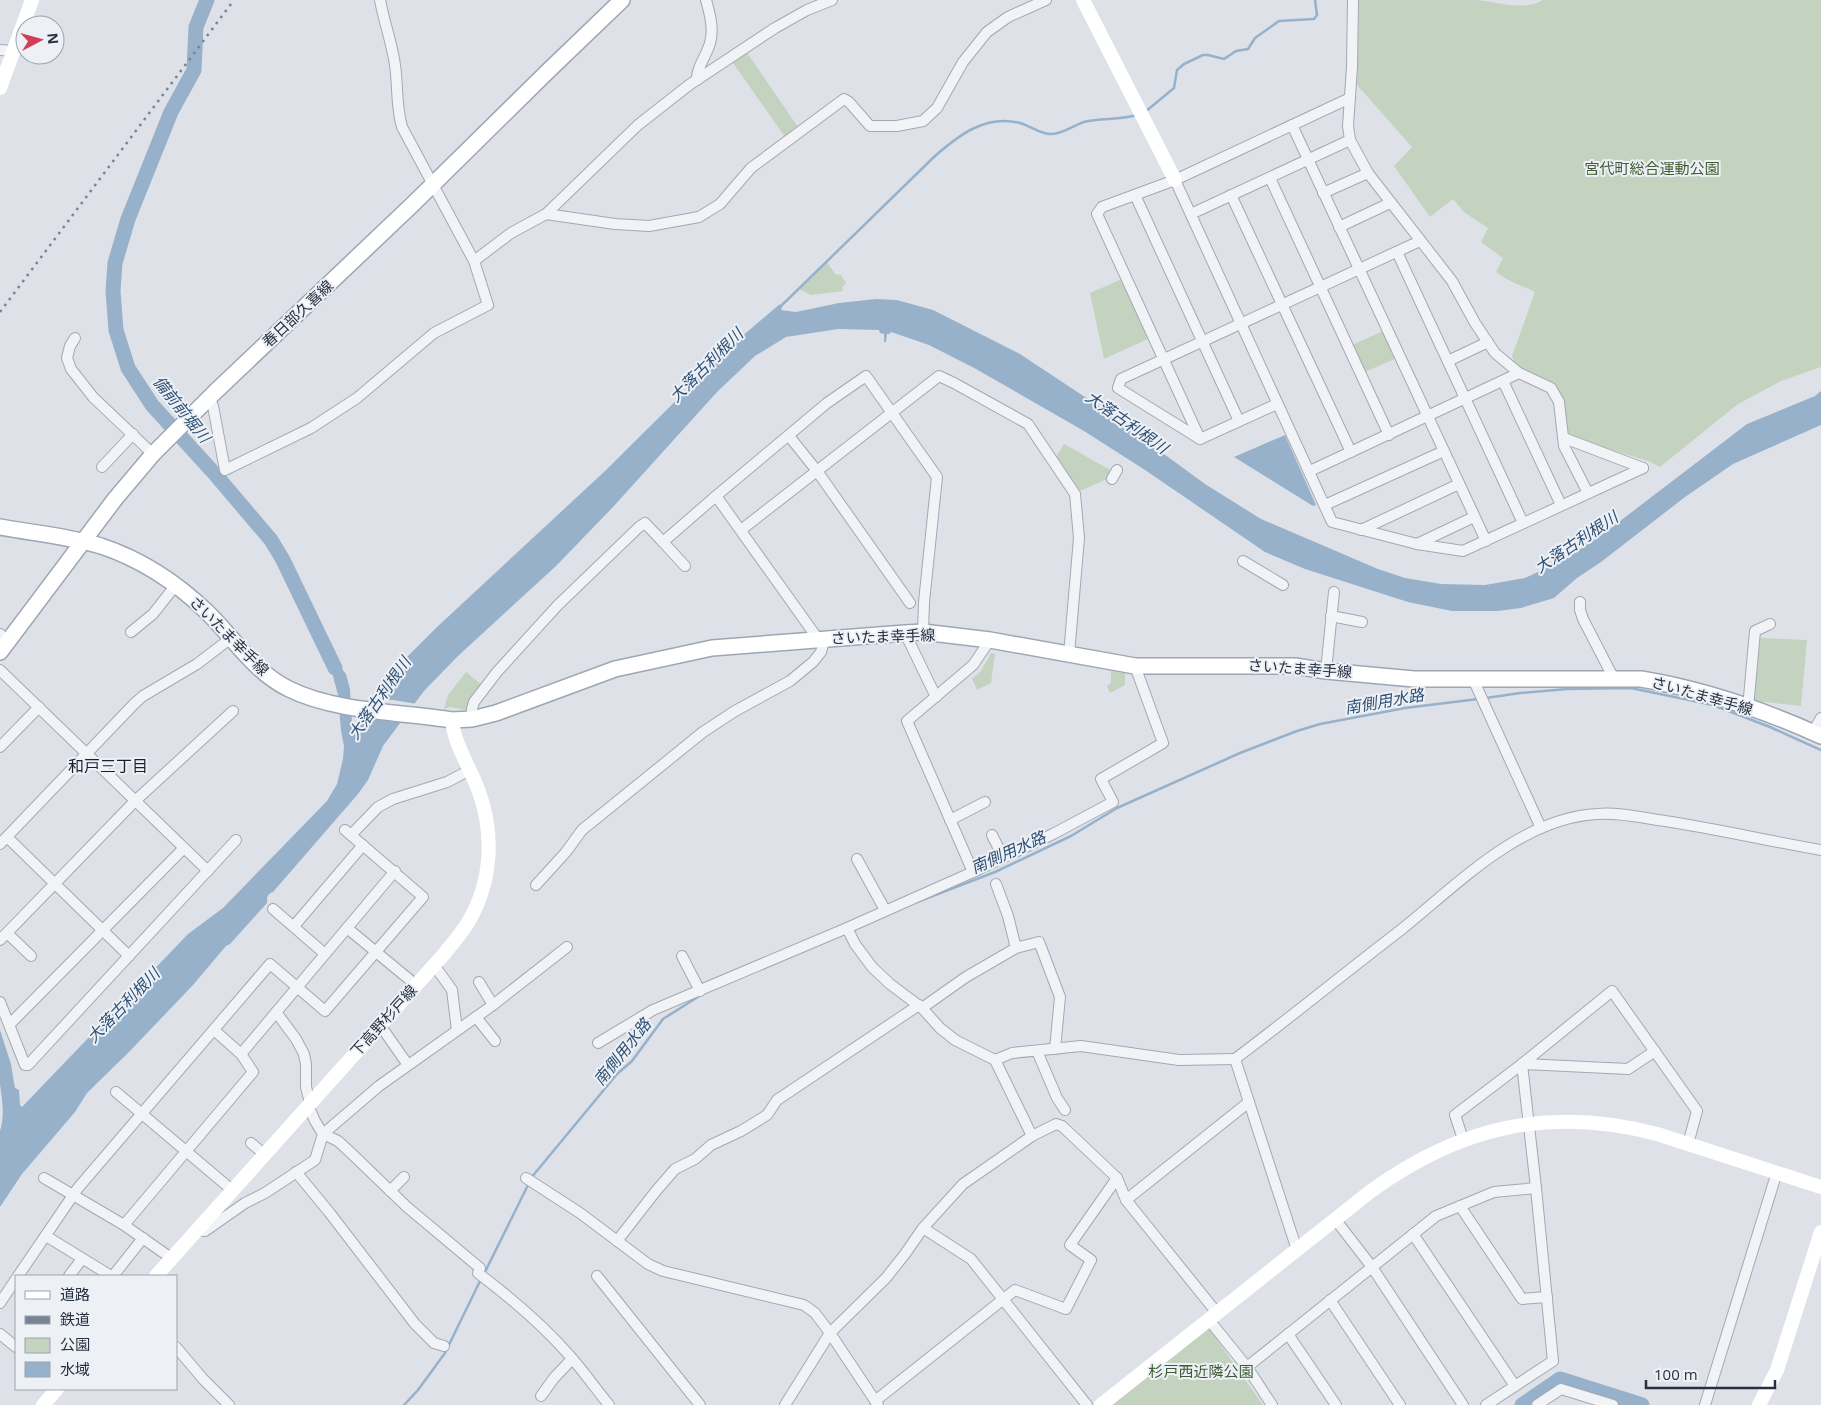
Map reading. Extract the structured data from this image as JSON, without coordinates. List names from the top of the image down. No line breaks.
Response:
{"streets":{"main road":["春日部久喜線","さいたま幸手線"],"street":["下高野杉戸線"]},"crossings":[["春日部久喜線","さいたま幸手線"],["さいたま幸手線","下高野杉戸線"]],"districts":["和戸三丁目"],"water":["大落古利根川","備前前堀川","南側用水路"],"parks":["宮代町総合運動公園","杉戸西近隣公園"],"legend":["道路","鉄道","公園","水域"],"scale_bar":"100 m","north":"right"}
